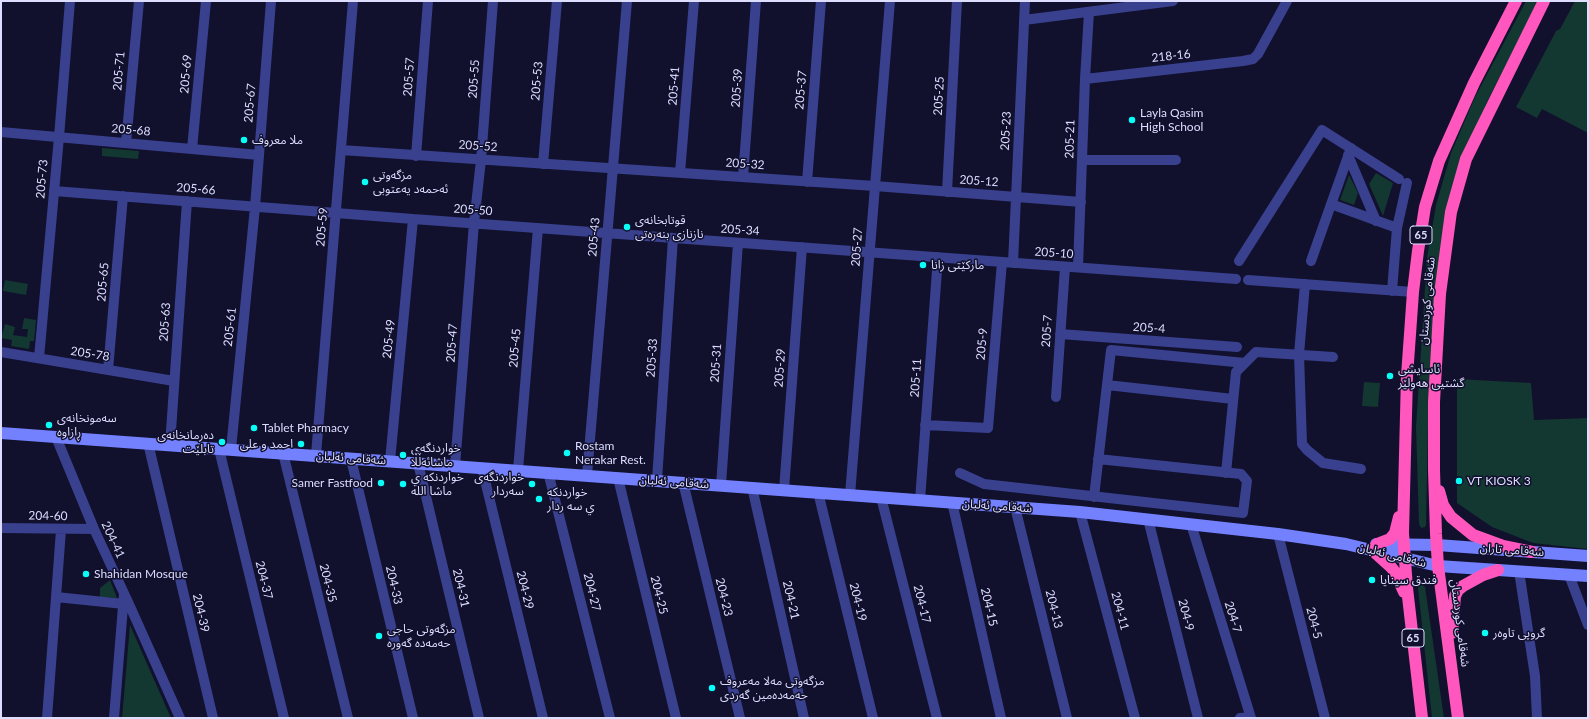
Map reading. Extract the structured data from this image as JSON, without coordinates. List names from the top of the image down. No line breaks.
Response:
{"streets":{"highway":["65","شەقامی کوردستان"],"street":["218-16","205-71","205-69","205-57","205-55","205-53","205-41","205-39","205-37","205-25","205-67","205-68","205-23","205-21","205-52","205-32","205-73","205-12","205-66","205-50","205-59","205-34","205-43","205-27","205-10","205-65","205-63","205-61","205-4","205-7","205-49","205-47","205-9","205-45","205-78","205-33","205-31","205-29","205-11","شەقامی ئەلبان","204-60","204-41","شەقامی تاران","204-37","204-35","204-33","204-31","204-29","204-27","204-25","204-23","204-21","204-19","204-17","204-15","204-13","204-11","204-39","204-9","204-7","204-5"]},"crossings":[["218-16","205-21"],["205-71","205-68"],["205-69","205-68"],["205-57","205-52"],["205-55","205-52"],["205-55","205-50"],["205-55","205-47"],["205-53","205-52"],["205-41","205-32"],["205-39","205-32"],["205-37","205-32"],["205-25","205-12"],["205-67","205-68"],["205-67","205-66"],["205-67","205-61"],["205-68","205-73"],["205-23","205-12"],["205-23","205-10"],["205-21","205-12"],["205-21","205-10"],["205-52","205-32"],["205-52","205-59"],["205-52","205-43"],["205-32","205-12"],["205-32","205-43"],["205-32","205-27"],["205-73","205-66"],["205-73","205-78"],["205-12","205-27"],["205-66","205-50"],["205-66","205-59"],["205-66","205-65"],["205-66","205-63"],["205-66","205-61"],["205-50","205-59"],["205-50","205-34"],["205-50","205-43"],["205-50","205-49"],["205-50","205-47"],["205-50","205-45"],["205-59","شەقامی ئەلبان"],["205-34","205-43"],["205-34","205-27"],["205-34","205-10"],["205-34","205-33"],["205-34","205-31"],["205-34","205-29"],["205-43","شەقامی ئەلبان"],["205-27","205-10"],["205-27","شەقامی ئەلبان"],["205-10","205-7"],["205-10","205-9"],["205-10","205-11"],["205-65","205-78"],["شەقامی کوردستان","شەقامی ئەلبان"],["شەقامی کوردستان","شەقامی تاران"],["205-63","205-78"],["205-63","شەقامی ئەلبان"],["205-61","شەقامی ئەلبان"],["205-61","204-37"],["205-4","205-7"],["205-49","شەقامی ئەلبان"],["205-47","شەقامی ئەلبان"],["205-9","205-11"],["205-45","شەقامی ئەلبان"],["205-33","شەقامی ئەلبان"],["205-31","شەقامی ئەلبان"],["205-29","شەقامی ئەلبان"],["205-11","شەقامی ئەلبان"],["شەقامی ئەلبان","204-41"],["شەقامی ئەلبان","شەقامی تاران"],["شەقامی ئەلبان","204-37"],["شەقامی ئەلبان","204-35"],["شەقامی ئەلبان","204-33"],["شەقامی ئەلبان","204-31"],["شەقامی ئەلبان","204-29"],["شەقامی ئەلبان","204-27"],["شەقامی ئەلبان","204-25"],["شەقامی ئەلبان","204-23"],["شەقامی ئەلبان","204-21"],["شەقامی ئەلبان","204-19"],["شەقامی ئەلبان","204-17"],["شەقامی ئەلبان","204-15"],["شەقامی ئەلبان","204-13"],["شەقامی ئەلبان","204-11"],["شەقامی ئەلبان","204-39"],["شەقامی ئەلبان","204-9"],["شەقامی ئەلبان","204-7"],["شەقامی ئەلبان","204-5"],["204-60","204-41"]],"places":["Layla Qasim High School","ملا معروف","مزگەوتی ئەحمەد یەعتوبی","قوتابخانەی نازنازی بنەرەتی","مارکێتی زانا","ئاسایشی گشتیی هەولێر","سەمونخانەی ڕازاوە","Tablet Pharmacy","دەرمانخانەی تابلێت","احمد و علی","Rostam Nerakar Rest.","خواردنگەی ماشائەڵڵا","VT KIOSK 3","Samer Fastfood","خواردنكه ي ماشا الله","خواردنگەی سەردار","خواردنكه ي سه ردار","Shahidan Mosque","فندق سينايا","گروپی تاوەر","مزگه‌وتی حاجی حه‌مه‌ده‌ گه‌وره","مزگەوتی مەلا مەعروف حەمەدەمین گەردی"]}
